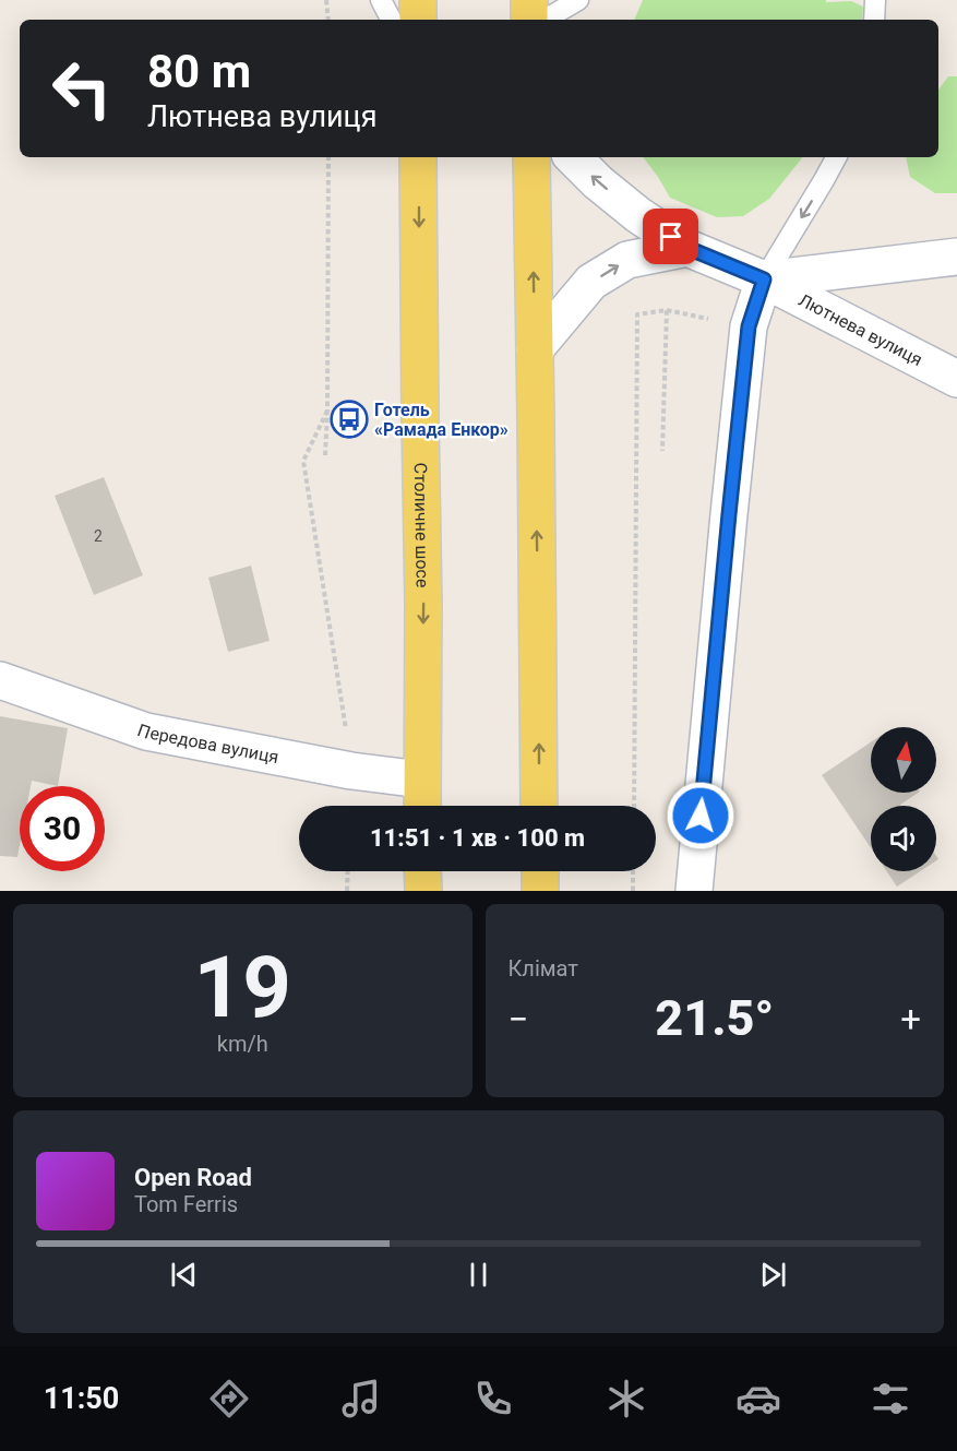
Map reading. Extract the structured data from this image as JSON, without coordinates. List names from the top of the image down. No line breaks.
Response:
{"streets":{"main road":["Столичне шосе"],"street":["Лютнева вулиця","Передова вулиця"]},"crossings":[["Столичне шосе","Передова вулиця"]],"places":{"bus stop":["Готель «Рамада Енкор»"]},"house_numbers":["2"],"north":"top","page":{"turn":["80 m","Лютнева вулиця"],"limit":"30","trip":"11:51 · 1 хв · 100 m","tile":[["19","km/h"],"Клімат"],"heat":["−","21.5°","+"],"song":["Open Road","Tom Ferris"],"tabs":"11:50"}}
